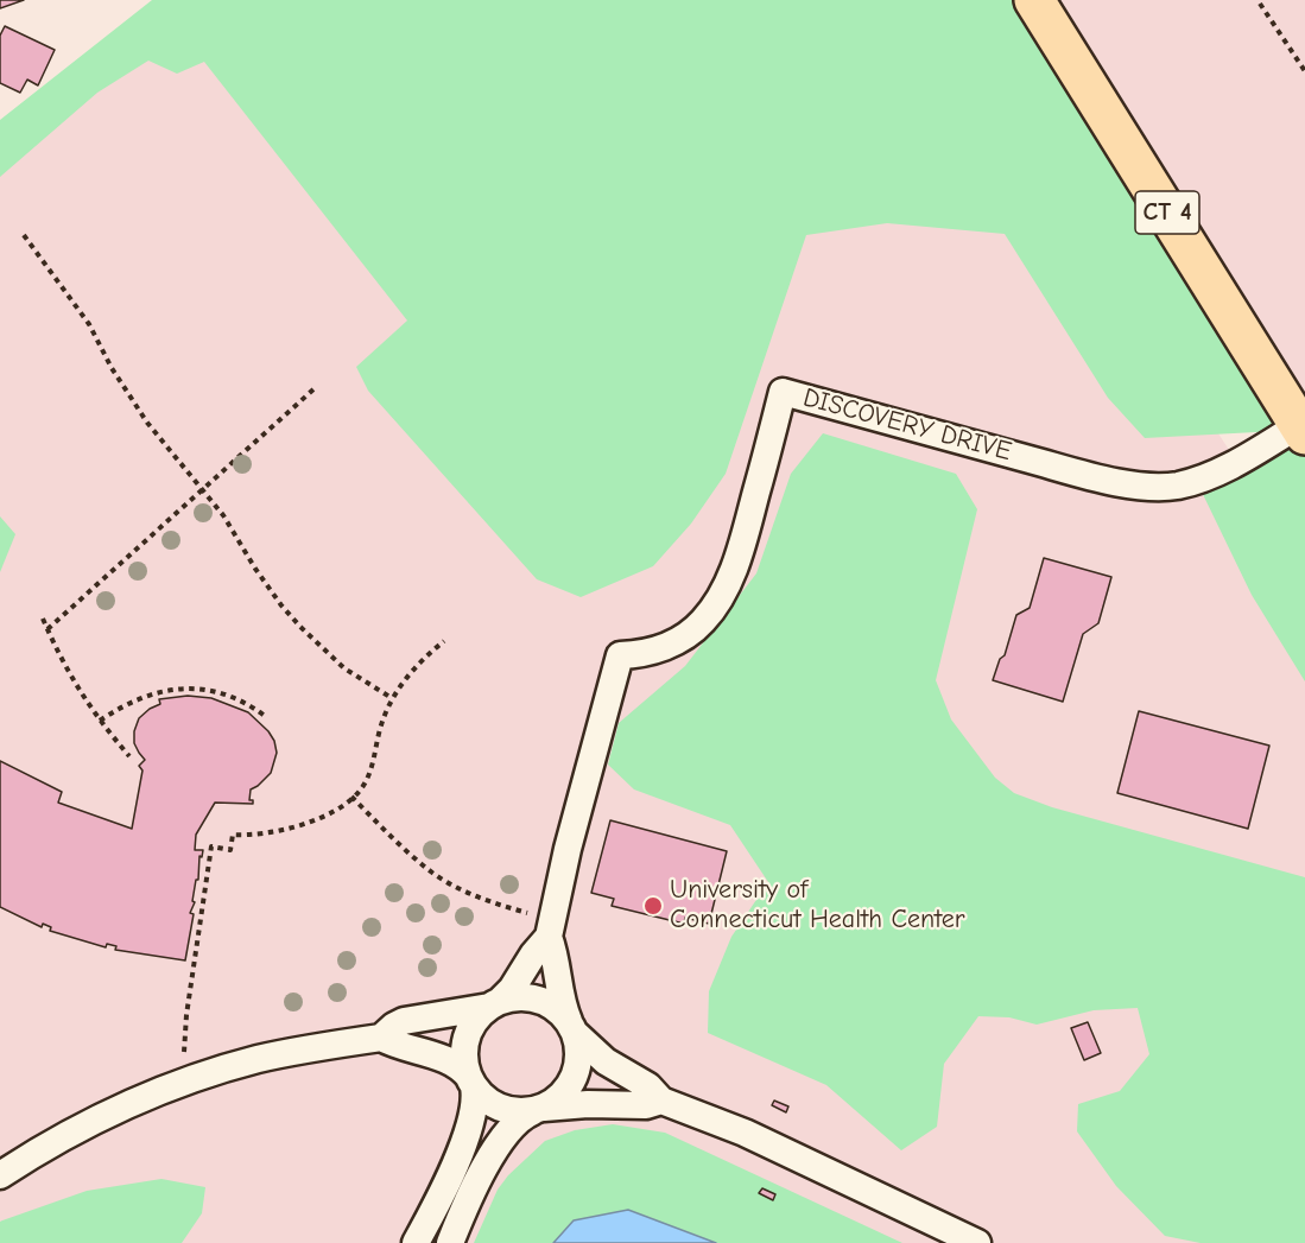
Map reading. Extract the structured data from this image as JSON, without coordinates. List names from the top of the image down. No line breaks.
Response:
{"streets":{"main road":["CT 4"],"street":["DISCOVERY DRIVE"]},"crossings":[["CT 4","DISCOVERY DRIVE"]],"places":["University of Connecticut Health Center"]}
